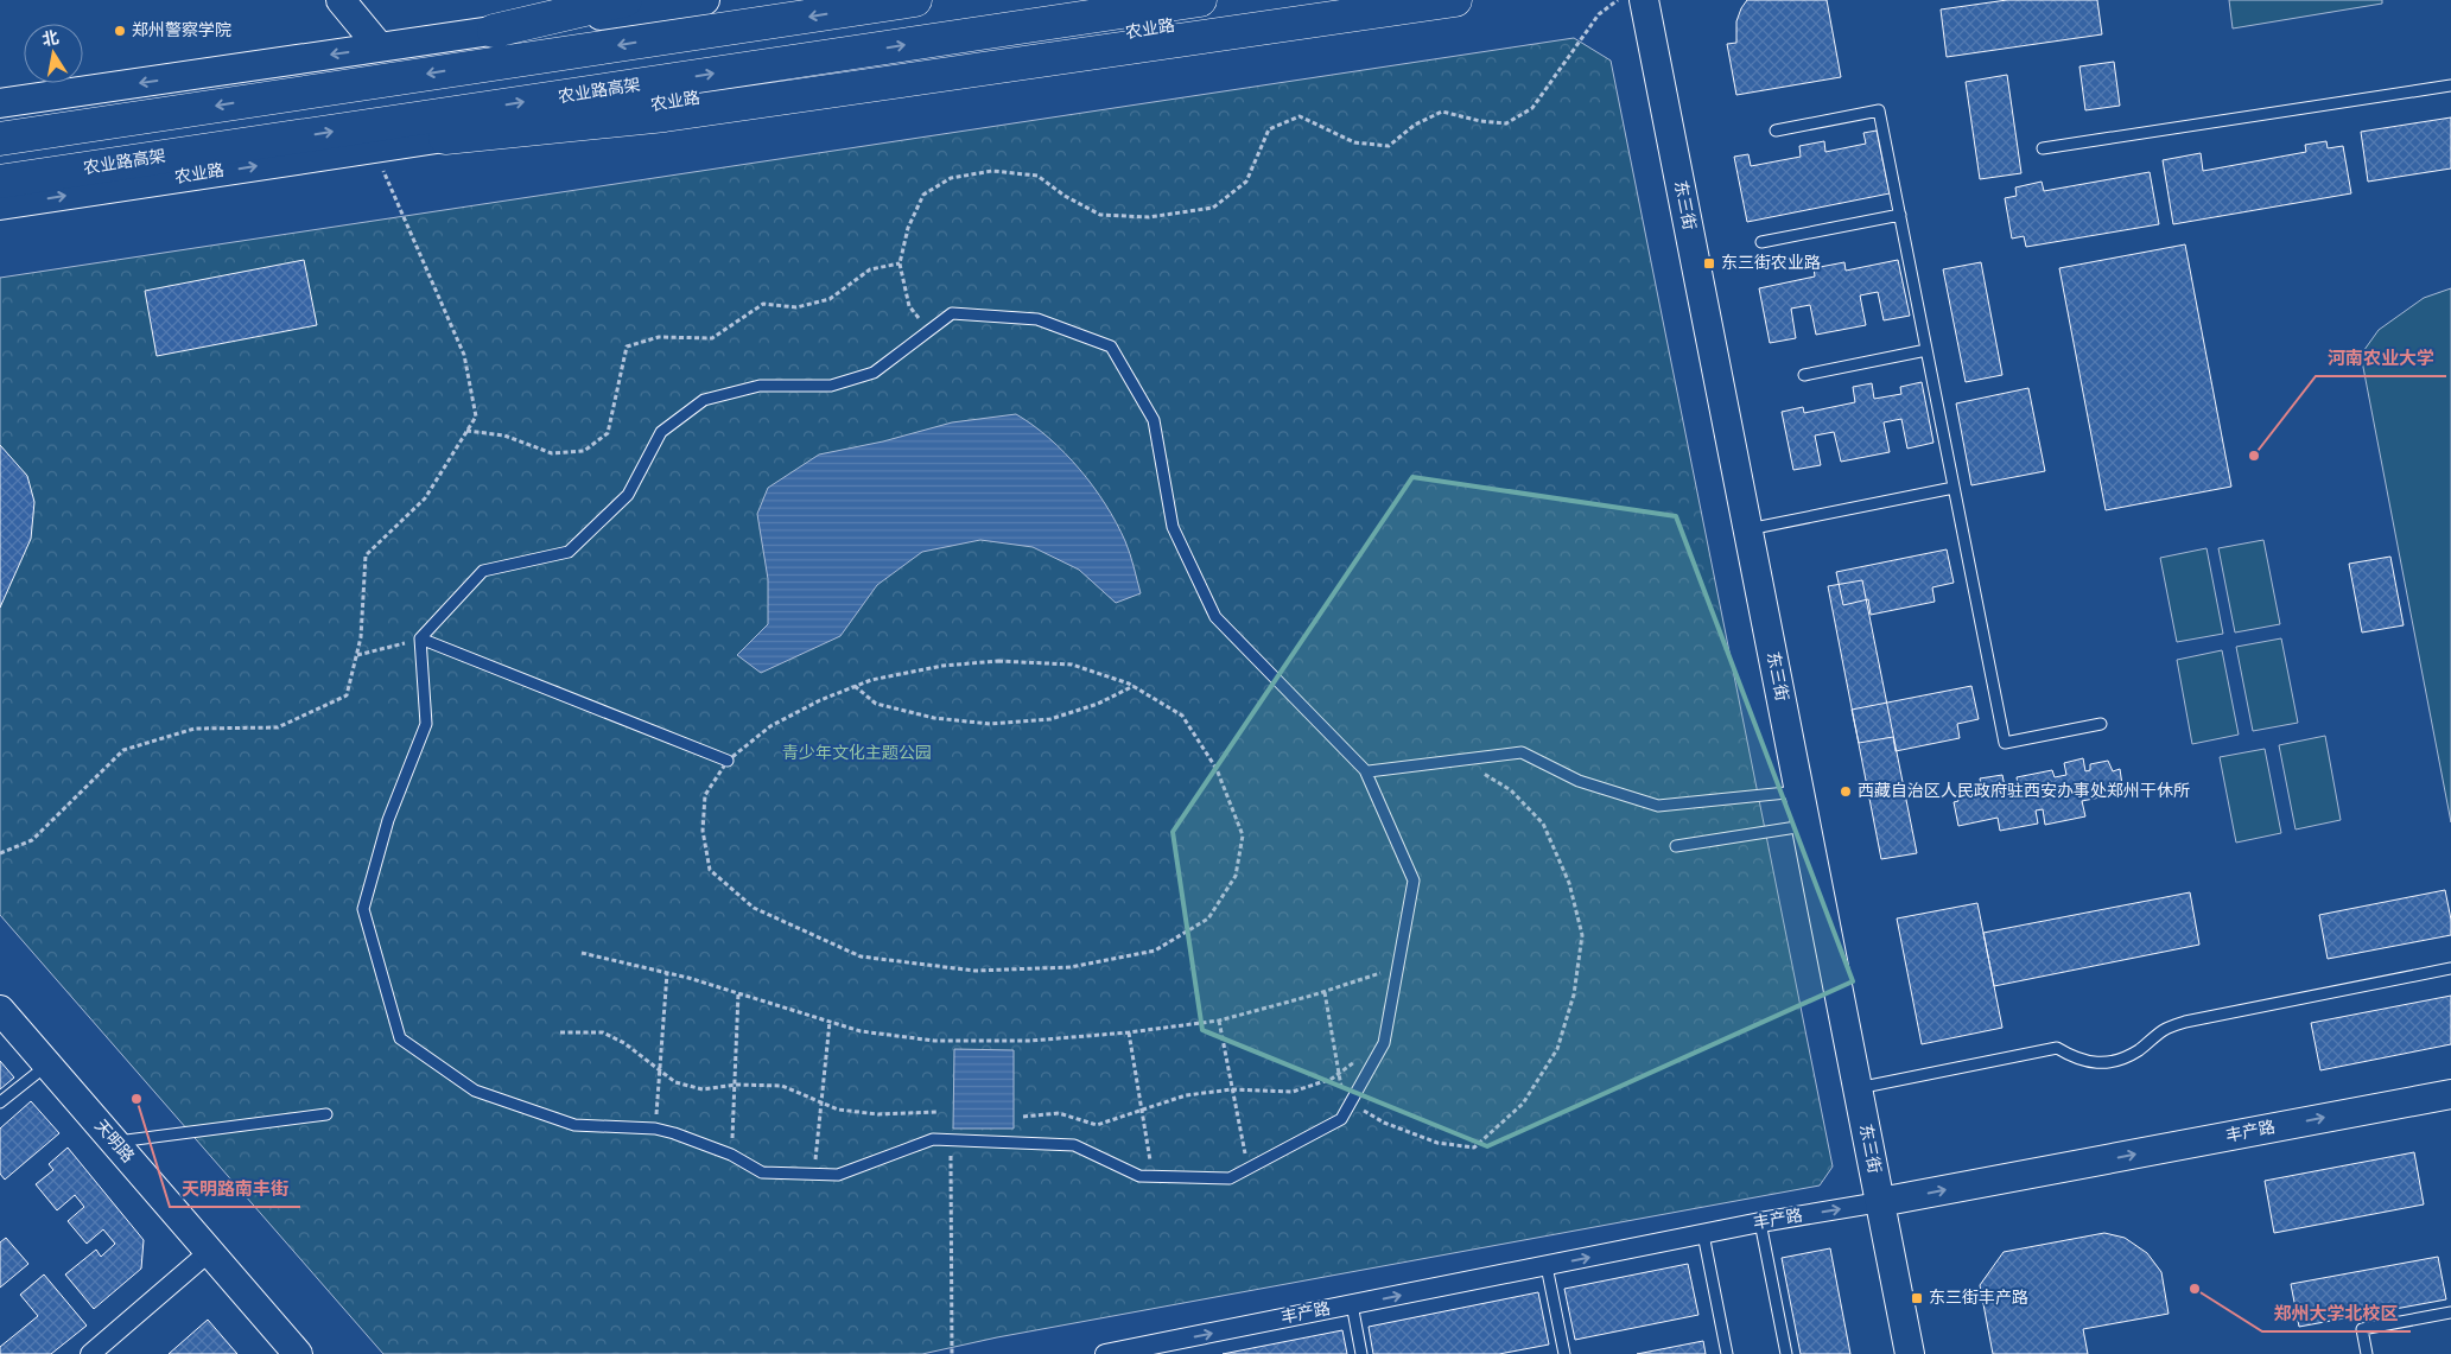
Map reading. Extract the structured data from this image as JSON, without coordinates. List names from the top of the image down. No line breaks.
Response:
{"streets":{"highway":["农业路高架"],"street":["农业路","东三街","丰产路","天明路"]},"crossings":[["东三街","丰产路"]],"one_way":["丰产路"],"parks":["青少年文化主题公园"],"places":{"other":["郑州警察学院","河南农业大学","西藏自治区人民政府驻西安办事处郑州干休所","天明路南丰街","郑州大学北校区"],"transit":["东三街农业路","东三街丰产路"]},"north":"top"}
